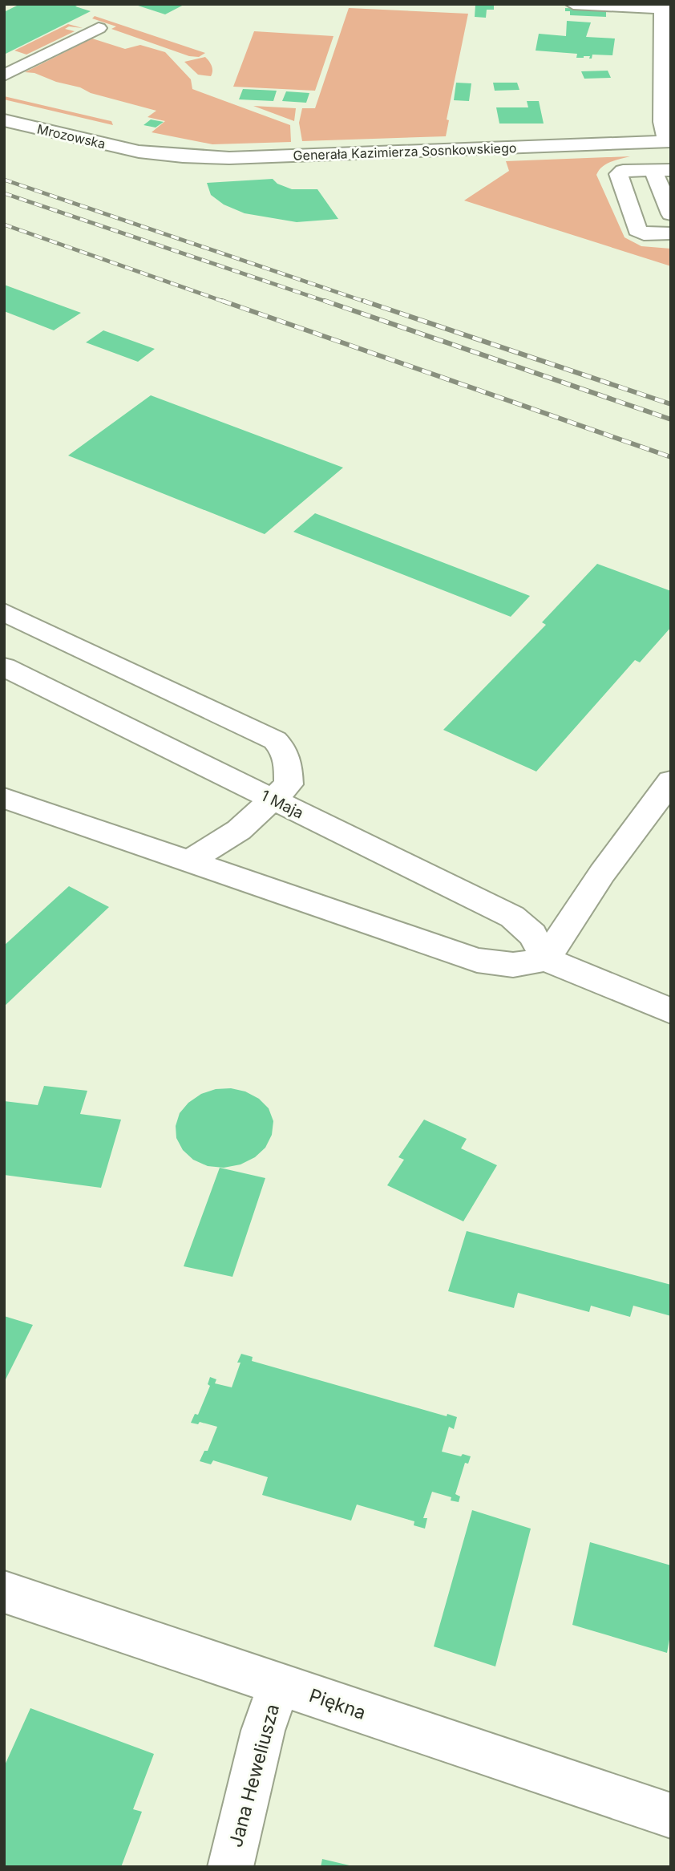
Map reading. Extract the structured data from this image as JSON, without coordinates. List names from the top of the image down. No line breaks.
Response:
{"streets":{"street":["Mrozowska","Generała Kazimierza Sosnkowskiego","1 Maja","Piękna","Jana Heweliusza"]},"crossings":[["Mrozowska","Generała Kazimierza Sosnkowskiego"],["Piękna","Jana Heweliusza"]]}
